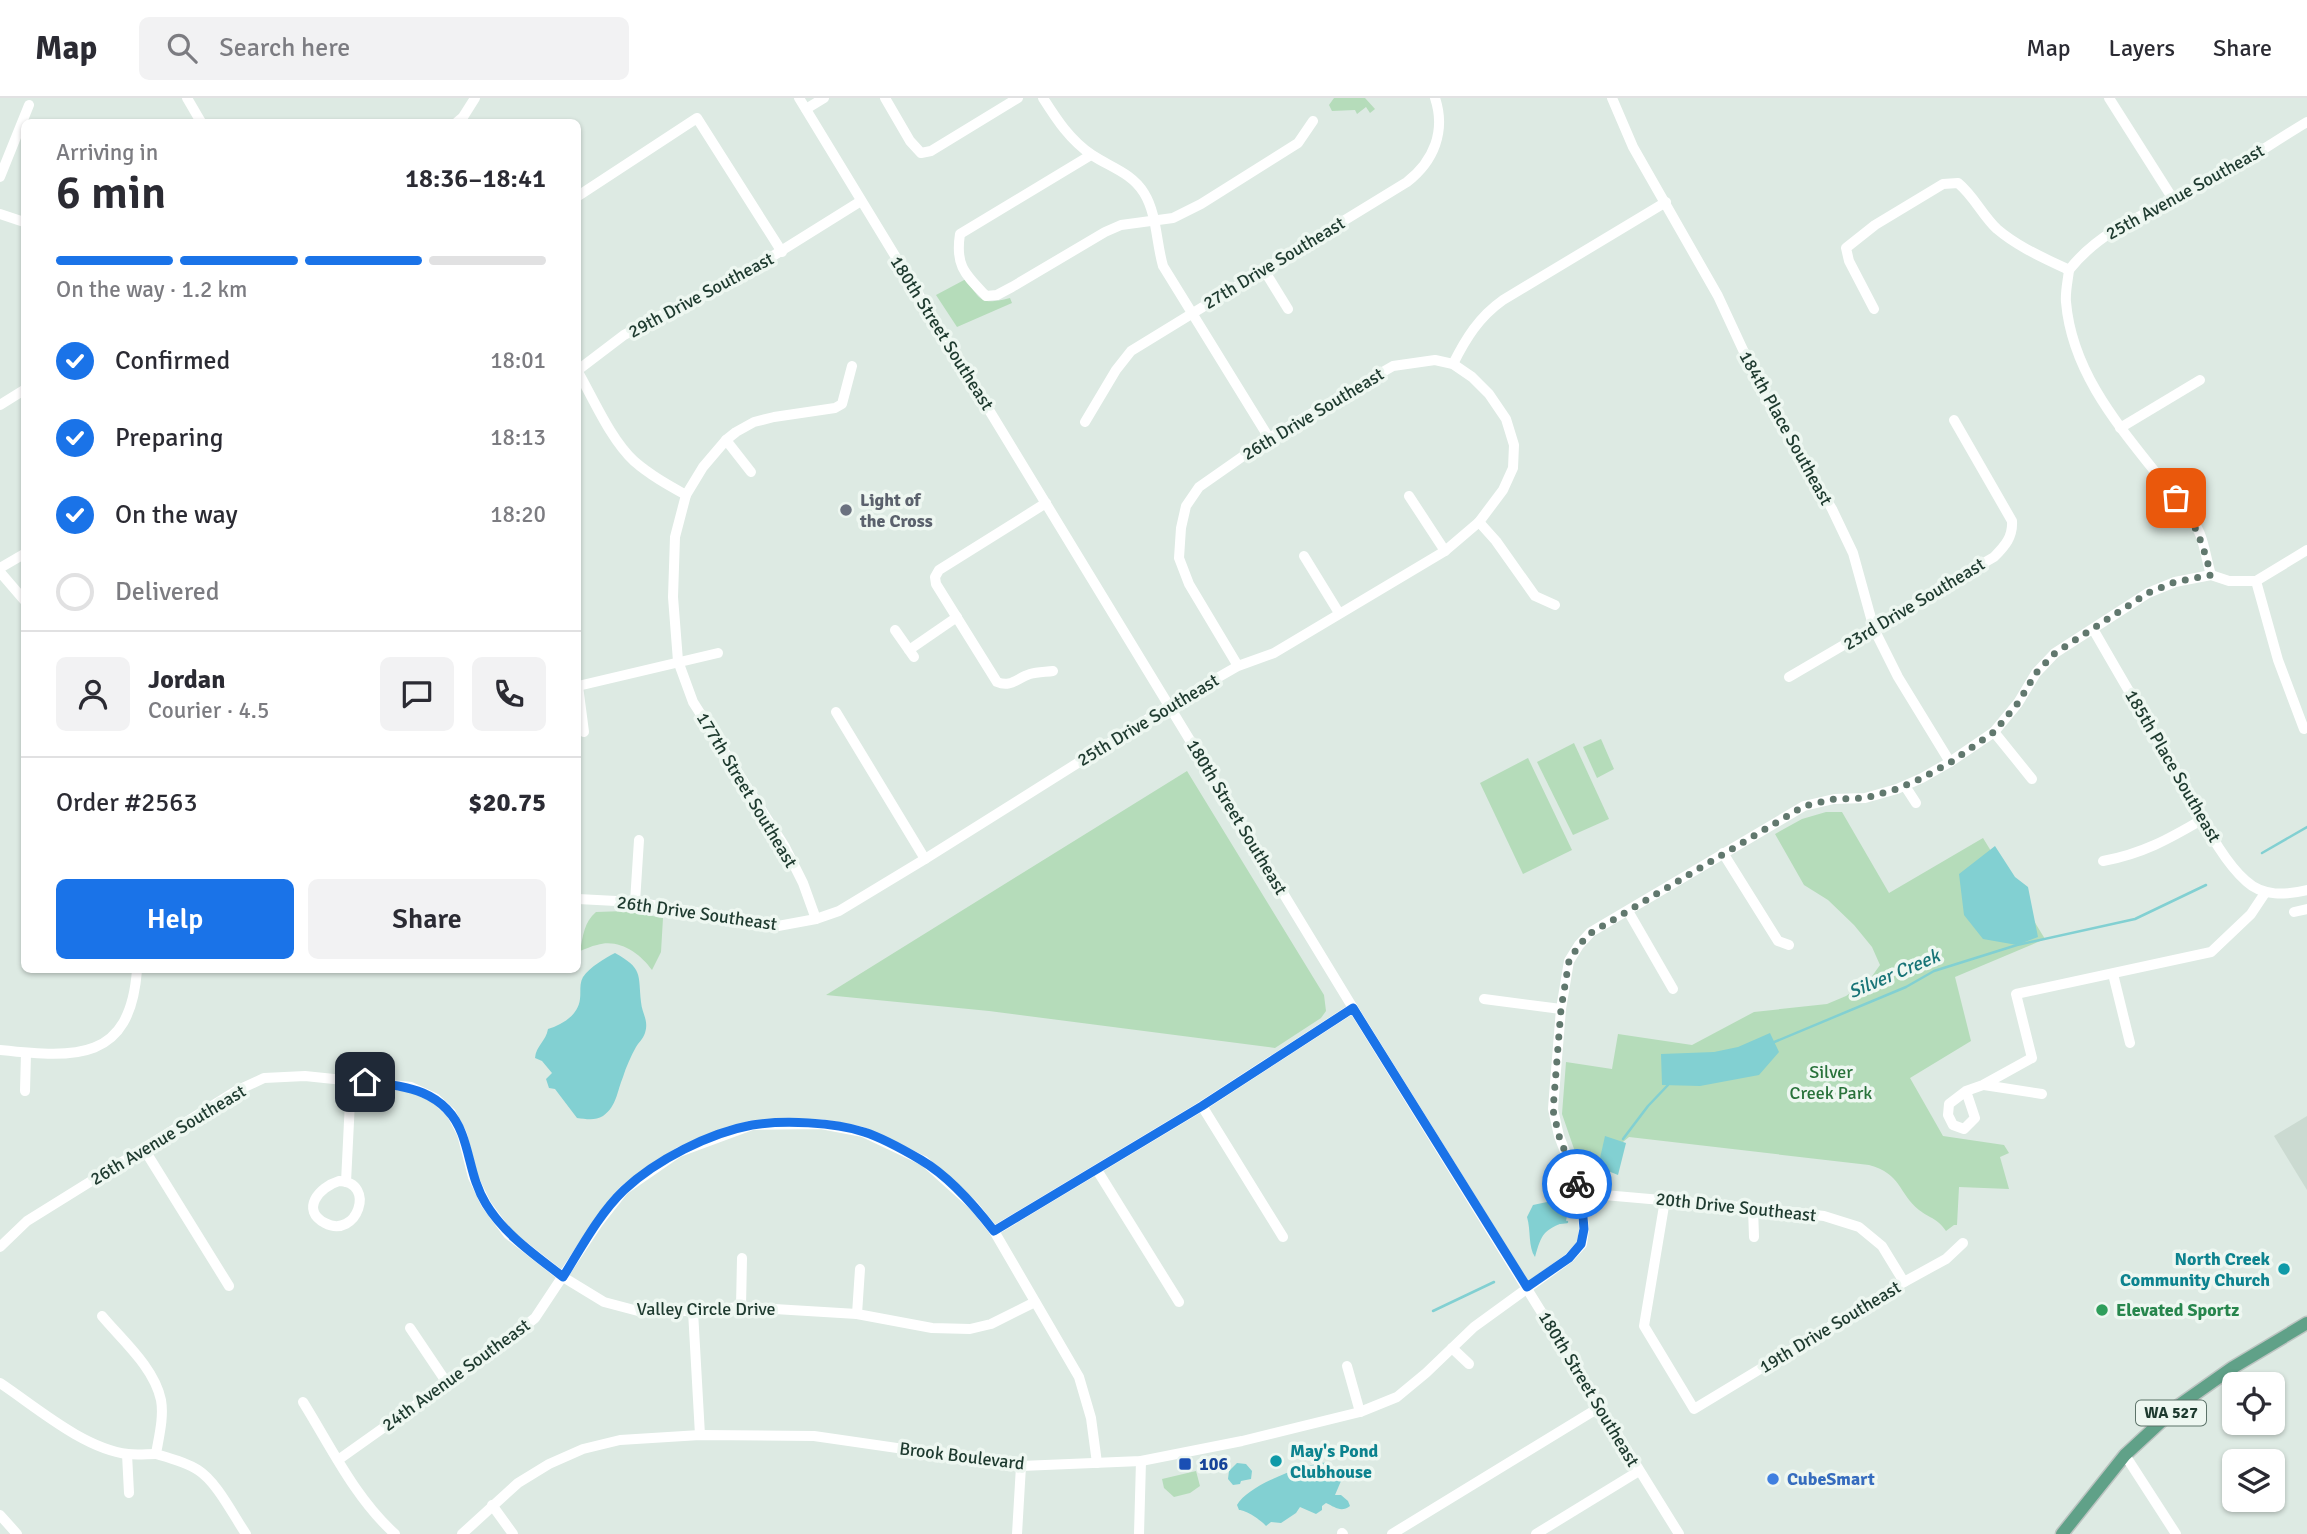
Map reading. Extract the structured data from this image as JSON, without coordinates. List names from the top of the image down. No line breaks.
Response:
{"streets":{"main road":["WA 527"],"street":["25th Avenue Southeast","27th Drive Southeast","29th Drive Southeast","180th Street Southeast","26th Drive Southeast","184th Place Southeast","23rd Drive Southeast","25th Drive Southeast","185th Place Southeast","177th Street Southeast","26th Avenue Southeast","20th Drive Southeast","Valley Circle Drive","19th Drive Southeast","24th Avenue Southeast","Brook Boulevard"]},"crossings":[["29th Drive Southeast","180th Street Southeast"],["180th Street Southeast","25th Drive Southeast"],["180th Street Southeast","Brook Boulevard"],["26th Drive Southeast","25th Drive Southeast"],["26th Drive Southeast","177th Street Southeast"],["184th Place Southeast","23rd Drive Southeast"],["25th Drive Southeast","177th Street Southeast"],["26th Avenue Southeast","Valley Circle Drive"],["20th Drive Southeast","19th Drive Southeast"],["20th Drive Southeast","Brook Boulevard"],["Valley Circle Drive","24th Avenue Southeast"]],"water":["Silver Creek"],"parks":["Silver Creek Park"],"places":{"other":["Light of the Cross","North Creek Community Church","Elevated Sportz","May's Pond Clubhouse","CubeSmart"],"transit":["106"]},"page":{"header":"Map","search":"Search here","nav":["Map","Layers","Share"],"heading":["6 min","Arriving in","18:36–18:41"],"panel":["Jordan","Courier · 4.5","Order #2563","$20.75"],"bar":"On the way · 1.2 km","list":[["Confirmed","18:01"],["Preparing","18:13"],["On the way","18:20"],"Delivered"],"buttons":["Help","Share"]}}
